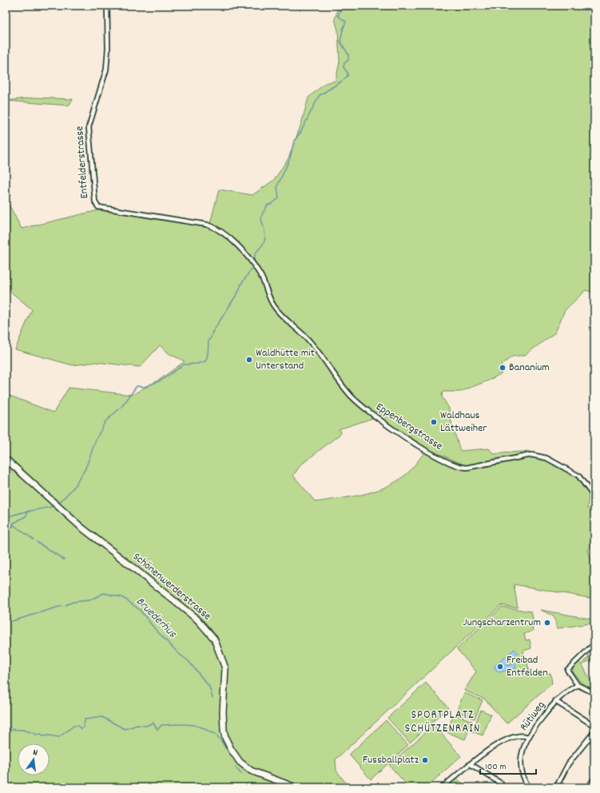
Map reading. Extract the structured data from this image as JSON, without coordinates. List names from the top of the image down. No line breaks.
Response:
{"streets":{"street":["Entfelderstrasse","Eppenbergstrasse","Schönenwerderstrasse","Rütiweg"]},"crossings":[["Entfelderstrasse","Eppenbergstrasse"]],"districts":["SPORTPLATZ SCHÜTZENRAIN"],"water":["Bruederhus"],"places":["Waldhütte mit Unterstand","Bananium","Waldhaus Lättweiher","Jungscharzentrum","Freibad Entfelden","Fussballplatz"],"scale_bar":"100 m","north":"top"}
